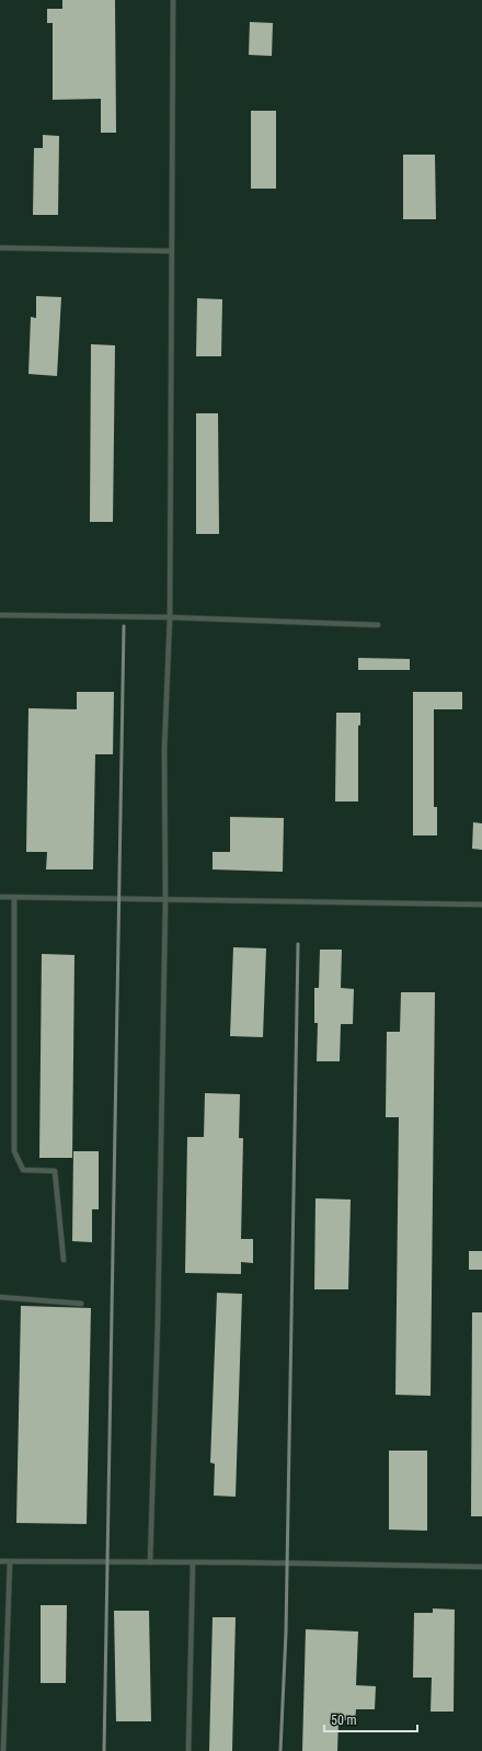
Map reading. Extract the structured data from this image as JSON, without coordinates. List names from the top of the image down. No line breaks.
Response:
{"scale_bar":"50 m"}
